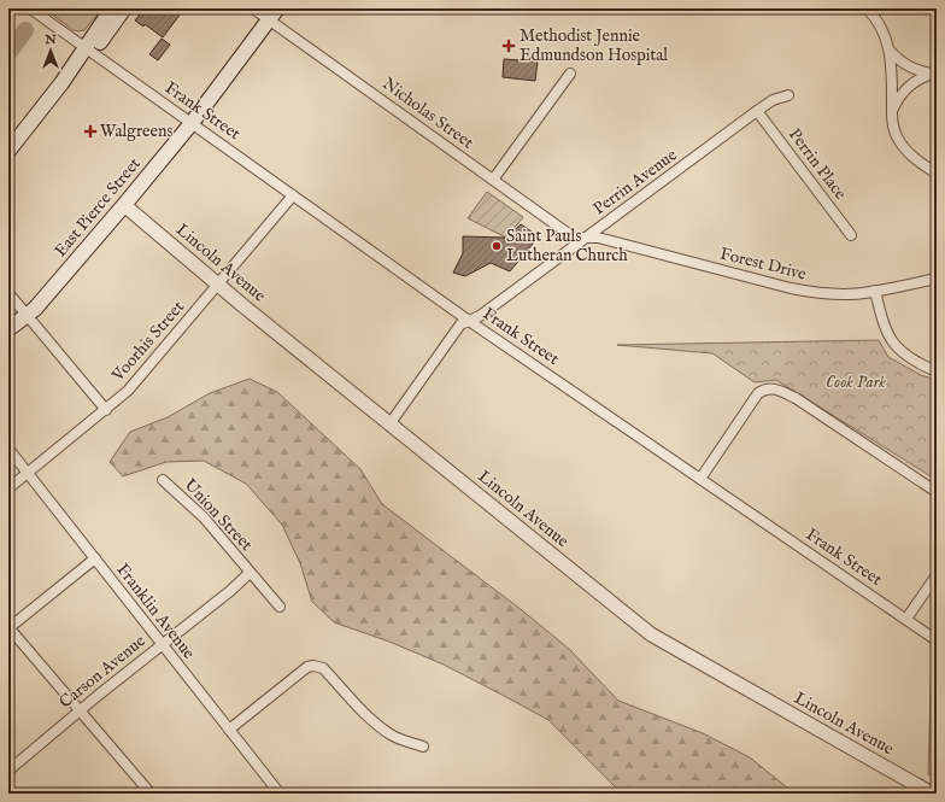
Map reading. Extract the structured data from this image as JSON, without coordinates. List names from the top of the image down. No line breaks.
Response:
{"streets":{"main road":["East Pierce Street"],"street":["Frank Street","Nicholas Street","Perrin Place","Perrin Avenue","Lincoln Avenue","Forest Drive","Voorhis Street","Union Street","Franklin Avenue","Carson Avenue"]},"crossings":[["Frank Street","Perrin Avenue"],["Frank Street","East Pierce Street"],["Frank Street","Voorhis Street"],["Nicholas Street","Perrin Avenue"],["Nicholas Street","East Pierce Street"],["Nicholas Street","Forest Drive"],["Perrin Place","Perrin Avenue"],["Perrin Avenue","Lincoln Avenue"],["Perrin Avenue","Forest Drive"],["East Pierce Street","Lincoln Avenue"],["Lincoln Avenue","Voorhis Street"],["Voorhis Street","Franklin Avenue"],["Union Street","Carson Avenue"],["Franklin Avenue","Carson Avenue"]],"parks":["Cook Park"],"places":{"health":["Methodist Jennie Edmundson Hospital","Walgreens"],"other":["Saint Pauls Lutheran Church"]},"north":"top"}
